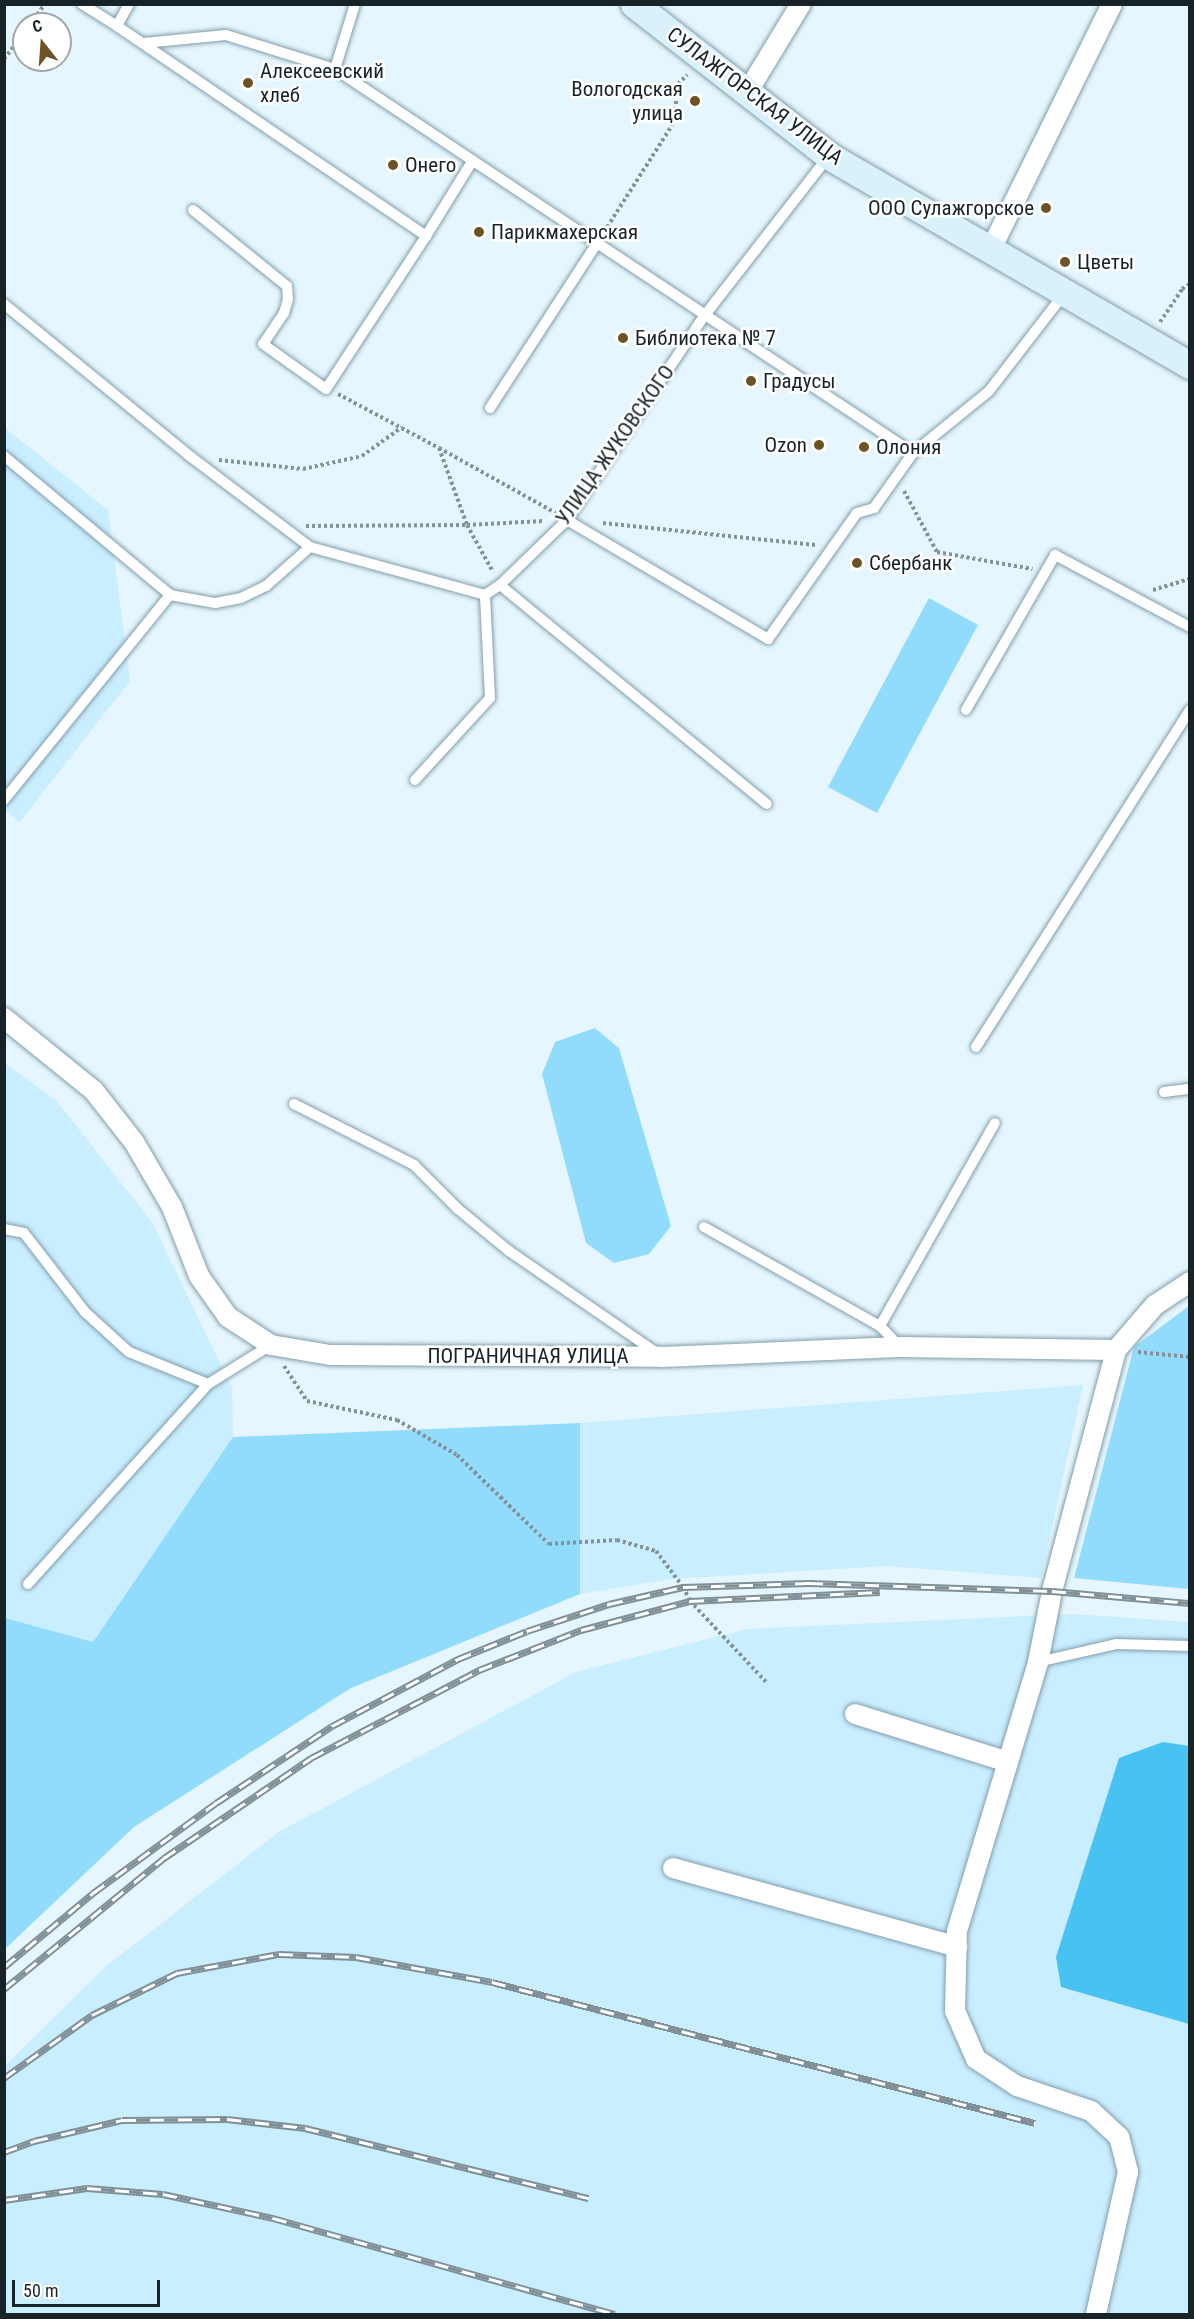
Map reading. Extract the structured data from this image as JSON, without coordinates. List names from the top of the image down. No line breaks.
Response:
{"streets":{"main road":["СУЛАЖГОРСКАЯ УЛИЦА"],"street":["ПОГРАНИЧНАЯ УЛИЦА"],"lane":["УЛИЦА ЖУКОВСКОГО"]},"crossings":[["СУЛАЖГОРСКАЯ УЛИЦА","УЛИЦА ЖУКОВСКОГО"]],"places":["Алексеевский хлеб","Вологодская улица","Онего","ООО Сулажгорское","Парикмахерская","Цветы","Библиотека № 7","Градусы","Ozon","Олония","Сбербанк"],"scale_bar":"50 m","north":"top"}
